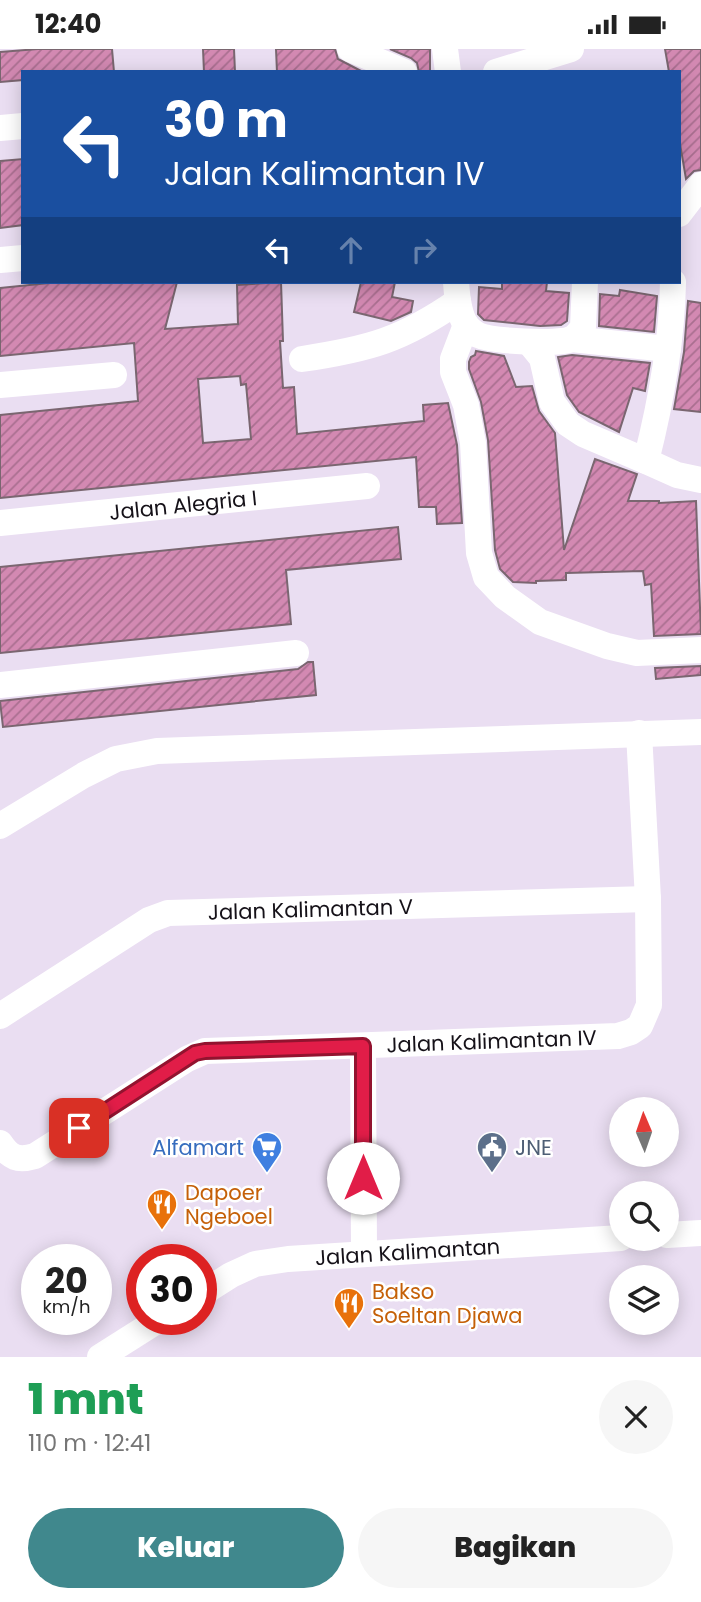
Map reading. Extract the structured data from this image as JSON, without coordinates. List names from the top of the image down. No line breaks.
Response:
{"streets":{"street":["Jalan Alegria I","Jalan Kalimantan V","Jalan Kalimantan IV","Jalan Kalimantan"]},"crossings":[["Jalan Kalimantan V","Jalan Kalimantan IV"]],"places":{"supermarket":["Alfamart"],"public building":["JNE"],"restaurant":["Dapoer Ngeboel","Bakso Soeltan Djawa"]},"north":"top","page":{"status":"12:40","turn":["30 m","Jalan Kalimantan IV"],"speed":"20 km/h","limit":"30","heading":["1 mnt","110 m · 12:41"],"buttons":["Keluar","Bagikan"]}}
